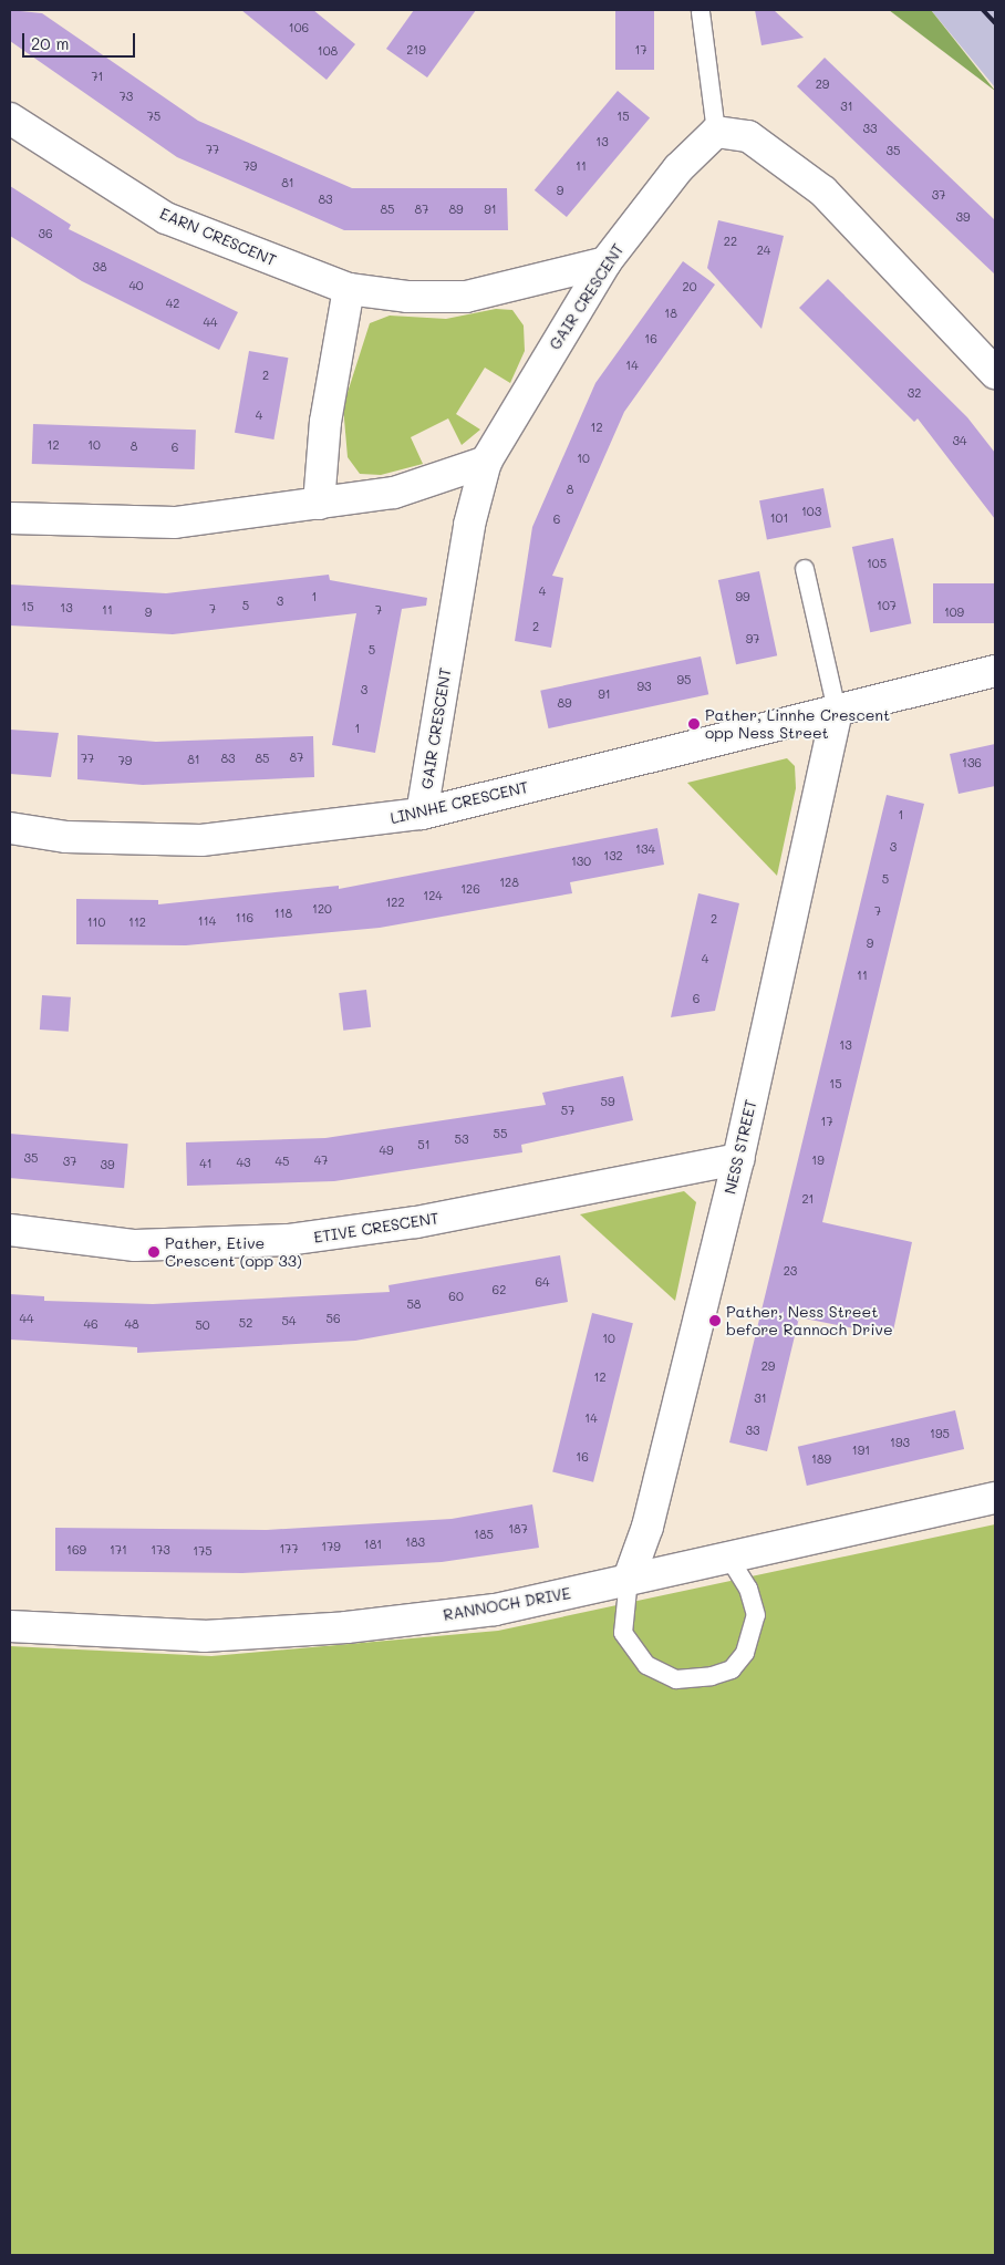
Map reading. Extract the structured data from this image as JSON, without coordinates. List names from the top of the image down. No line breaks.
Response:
{"streets":{"street":["EARN CRESCENT","GAIR CRESCENT","LINNHE CRESCENT","NESS STREET","ETIVE CRESCENT","RANNOCH DRIVE"]},"crossings":[["EARN CRESCENT","GAIR CRESCENT"],["GAIR CRESCENT","LINNHE CRESCENT"],["LINNHE CRESCENT","NESS STREET"],["NESS STREET","ETIVE CRESCENT"],["NESS STREET","RANNOCH DRIVE"]],"places":["Pather, Linnhe Crescent opp Ness Street","Pather, Etive Crescent (opp 33)","Pather, Ness Street before Rannoch Drive"],"house_numbers":["106","219","17","108","71","29","73","31","75","15","33","13","77","35","79","11","81","9","37","83","85","87","89","91","39","36","22","24","38","40","20","42","18","44","16","14","2","32","4","12","34","12","10","8","6","10","8","103","101","6","105","4","1","99","3","5","107","15","13","7","11","7","9","109","2","97","5","95","93","3","91","89","1","87","77","83","85","81","79","136","1","3","134","132","130","5","128","126","124","122","120","7","118","116","2","114","110","112","9","4","11","6","13","15","59","57","17","55","53","51","49","35","47","19","37","45","43","41","39","21","23","64","62","60","58","44","56","54","52","46","48","50","10","29","12","31","14","33","195","193","191","16","189","187","185","183","181","179","177","169","171","173","175"],"scale_bar":"20 m"}
